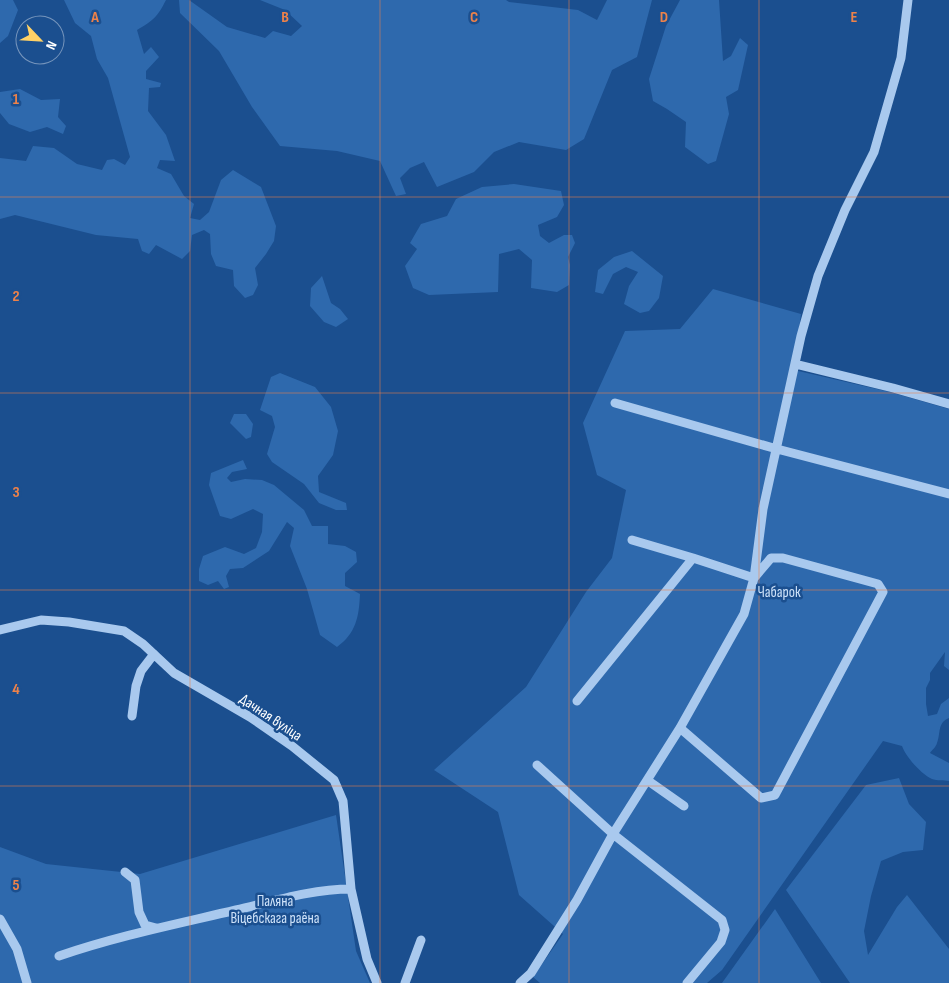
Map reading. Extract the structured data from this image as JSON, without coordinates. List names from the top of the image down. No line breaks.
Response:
{"streets":{"street":["Дачная вуліца"]},"parks":["Чабарок","Паляна Віцебскага раёна"],"north":"bottom right","grid":{"columns":["A","B","C","D","E"],"rows":["1","2","3","4","5"]}}
